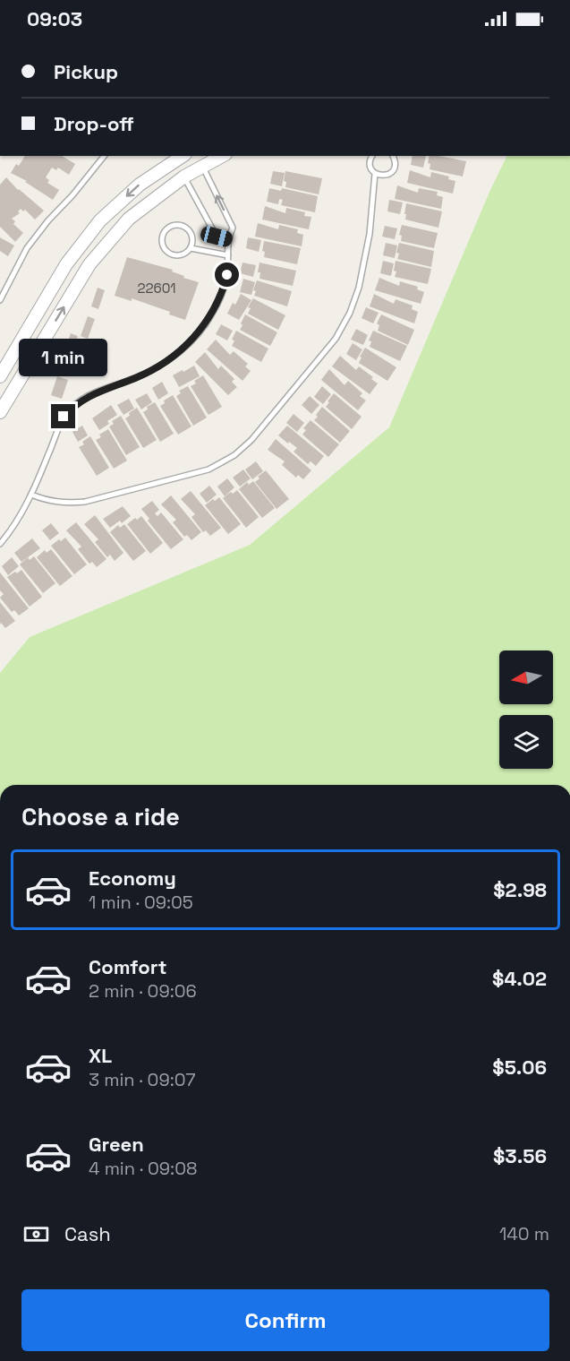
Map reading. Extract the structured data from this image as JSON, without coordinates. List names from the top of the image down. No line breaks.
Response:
{"house_numbers":["22601"],"north":"left","page":{"status":"09:03","banner":["Pickup","Drop-off"],"bubble":"1 min","heading":"Choose a ride","list":[{"name":"Economy","note":"1 min · 09:05","value":"$2.98"},{"name":"Comfort","note":"2 min · 09:06","value":"$4.02"},{"name":"XL","note":"3 min · 09:07","value":"$5.06"},{"name":"Green","note":"4 min · 09:08","value":"$3.56"}],"pay":["Cash","140 m"],"buttons":"Confirm"}}
